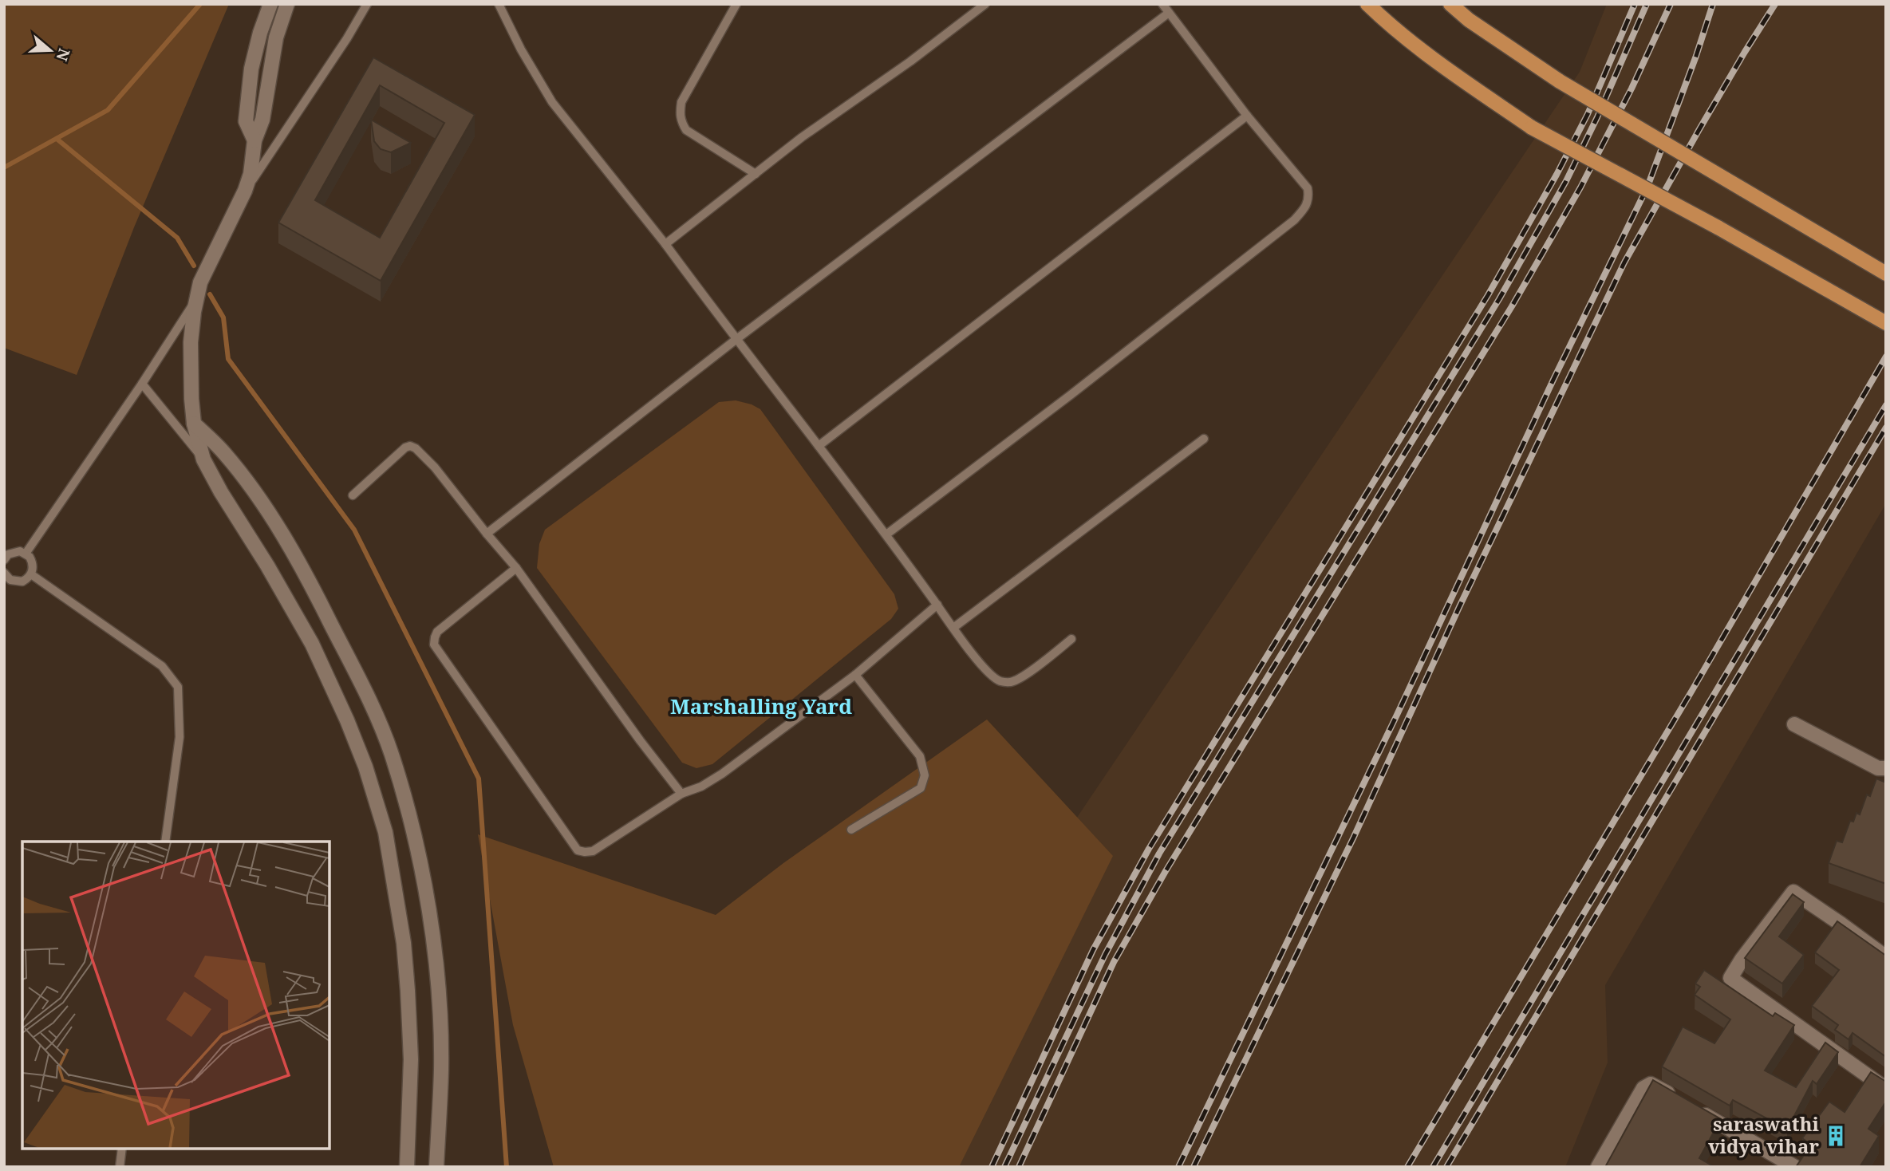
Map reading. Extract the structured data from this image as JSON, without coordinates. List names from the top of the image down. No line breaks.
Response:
{"districts":["Marshalling Yard"],"places":{"building":["saraswathi vidya vihar"]},"north":"right"}
